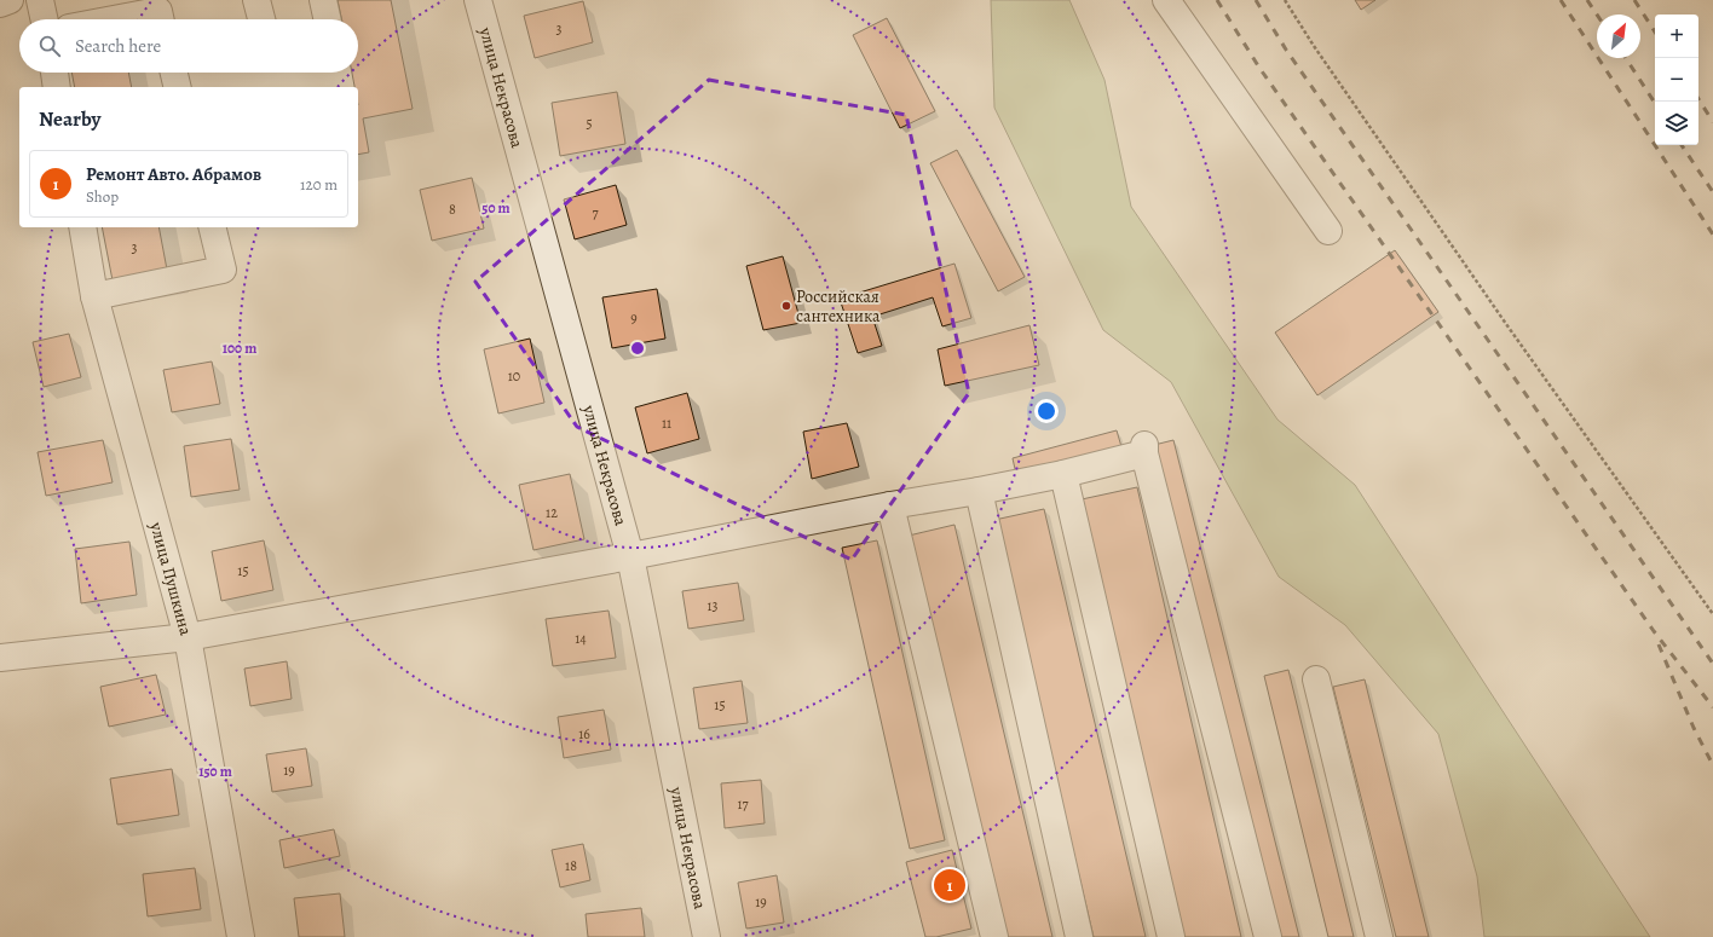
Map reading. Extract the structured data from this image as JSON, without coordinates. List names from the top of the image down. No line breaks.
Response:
{"streets":{"street":["улица Некрасова","улица Пушкина"]},"places":["Российская сантехника"],"house_numbers":["3","5","8","7","3","9","10","11","12","15","13","14","15","16","19","17","18","19"],"north":"top right","page":{"map_buttons":["+","−"],"search":"Search here","heading":"Nearby","list":[{"mark":"1","name":"Ремонт Авто. Абрамов","note":"Shop","value":"120 m"}],"pins":"1"},"rings":["50 m","100 m","150 m"]}
